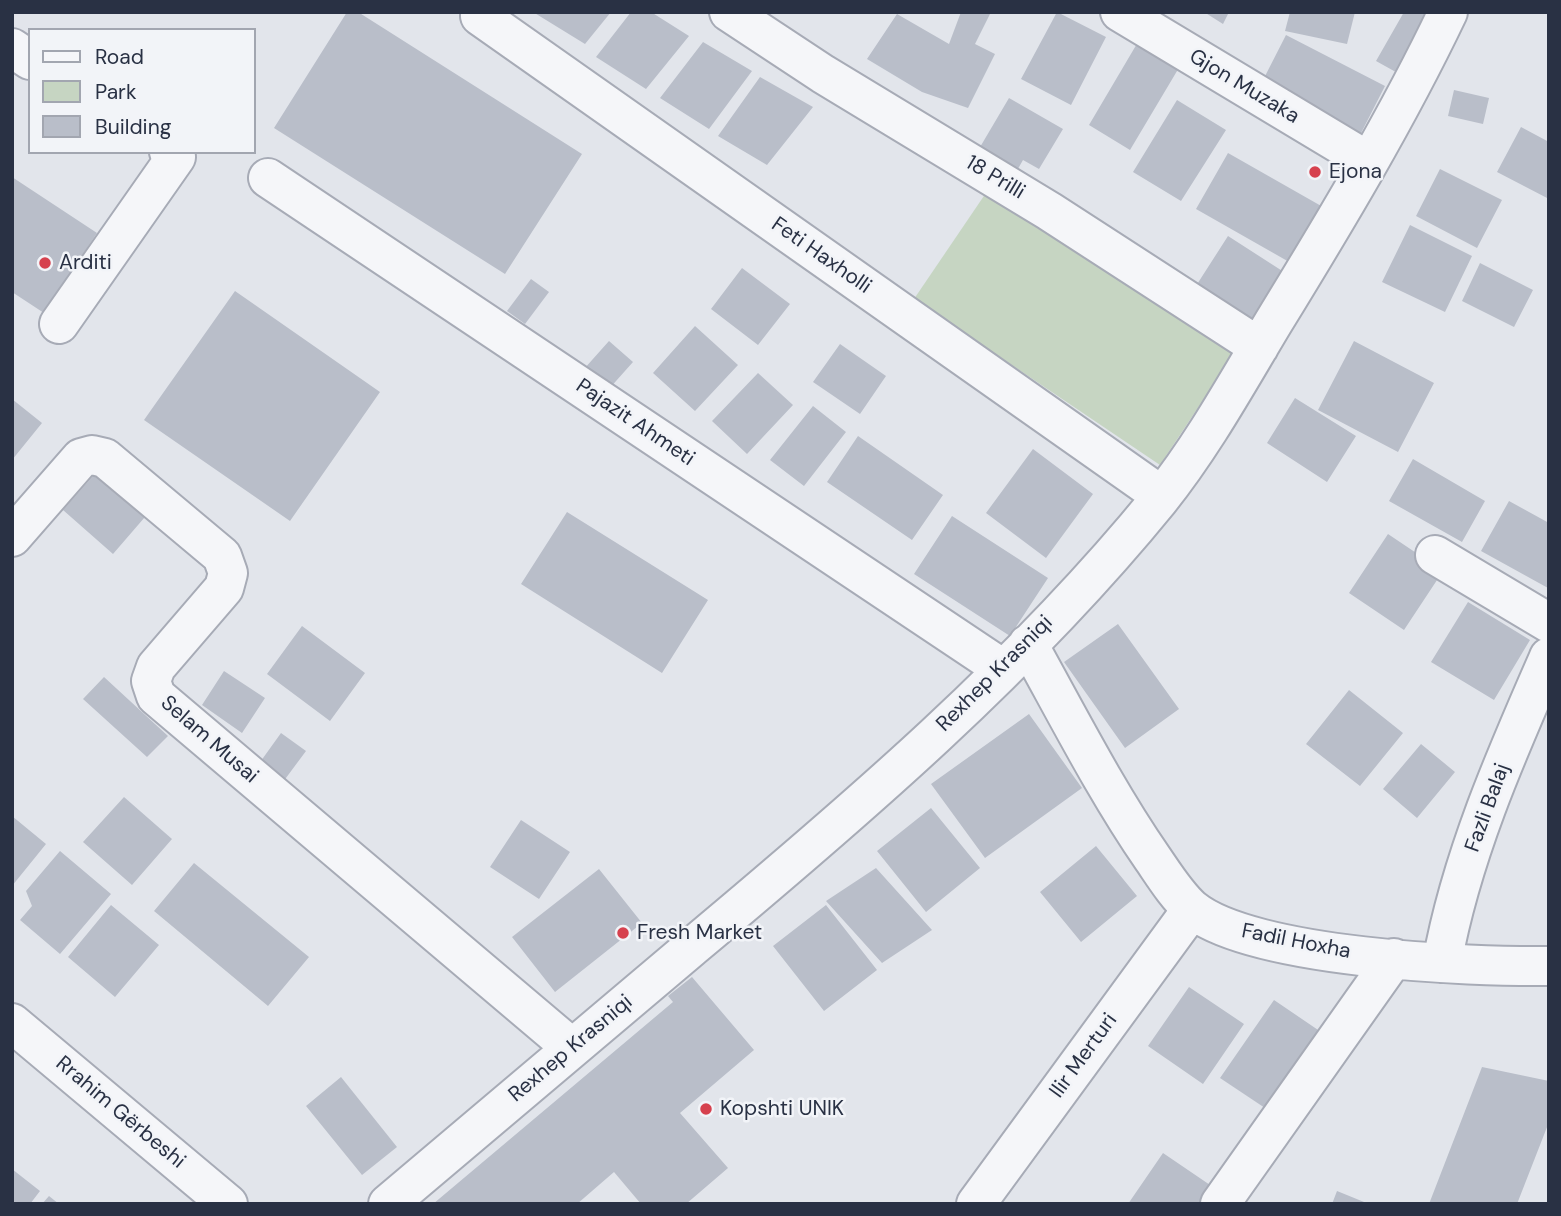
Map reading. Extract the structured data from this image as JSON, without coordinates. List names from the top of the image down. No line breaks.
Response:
{"streets":{"street":["Gjon Muzaka","18 Prilli","Feti Haxholli","Pajazit Ahmeti","Rexhep Krasniqi","Selam Musai","Fazli Balaj","Fadil Hoxha","Ilir Merturi","Rrahim Gërbeshi"]},"crossings":[["Gjon Muzaka","Rexhep Krasniqi"],["18 Prilli","Rexhep Krasniqi"],["Feti Haxholli","Rexhep Krasniqi"],["Pajazit Ahmeti","Rexhep Krasniqi"],["Pajazit Ahmeti","Fadil Hoxha"],["Rexhep Krasniqi","Selam Musai"],["Rexhep Krasniqi","Fadil Hoxha"],["Fazli Balaj","Fadil Hoxha"],["Fadil Hoxha","Ilir Merturi"]],"places":["Ejona","Arditi","Fresh Market","Kopshti UNIK"],"legend":["Road","Park","Building"]}
